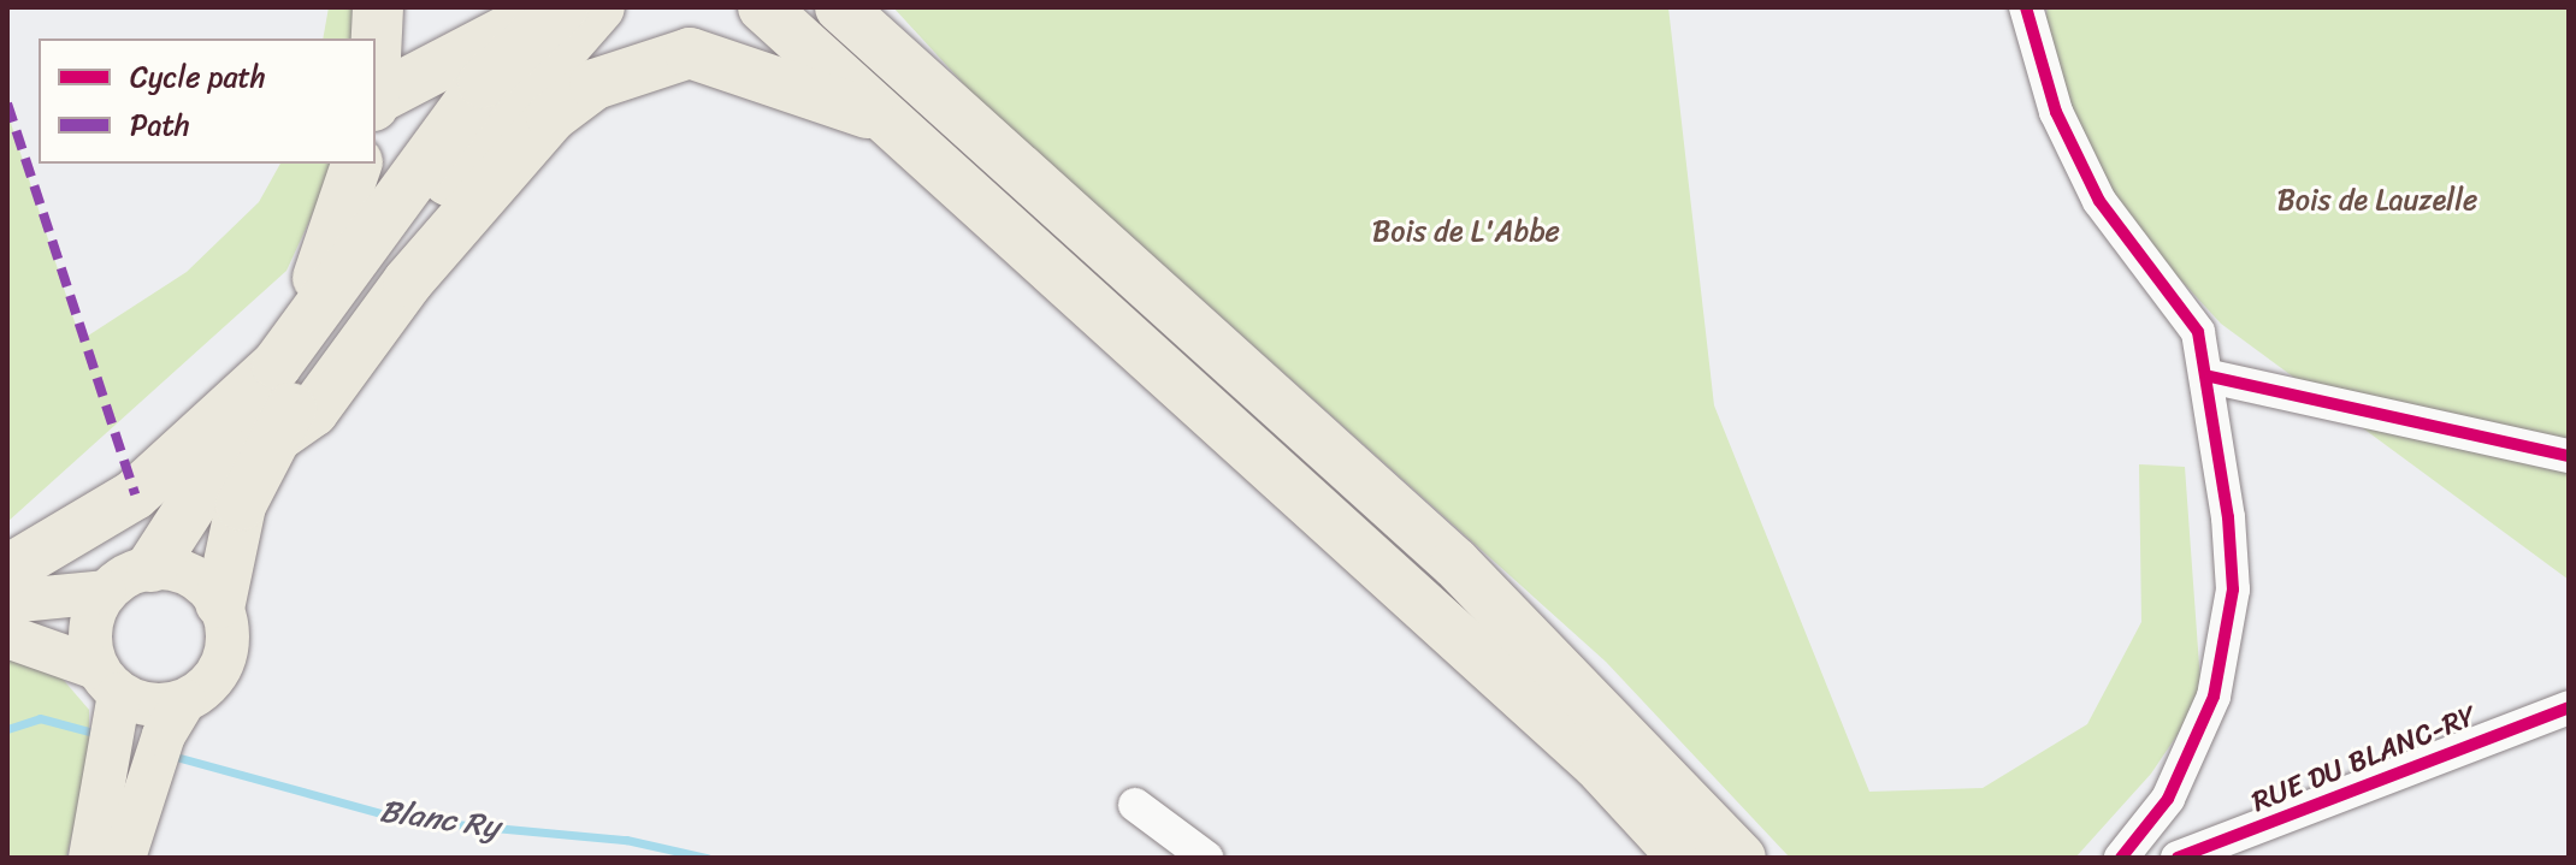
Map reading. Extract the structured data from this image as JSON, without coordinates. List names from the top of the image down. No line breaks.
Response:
{"streets":{"street":["RUE DU BLANC-RY"]},"water":["Blanc Ry"],"parks":["Bois de Lauzelle","Bois de L'Abbe"],"legend":["Cycle path","Path"]}
